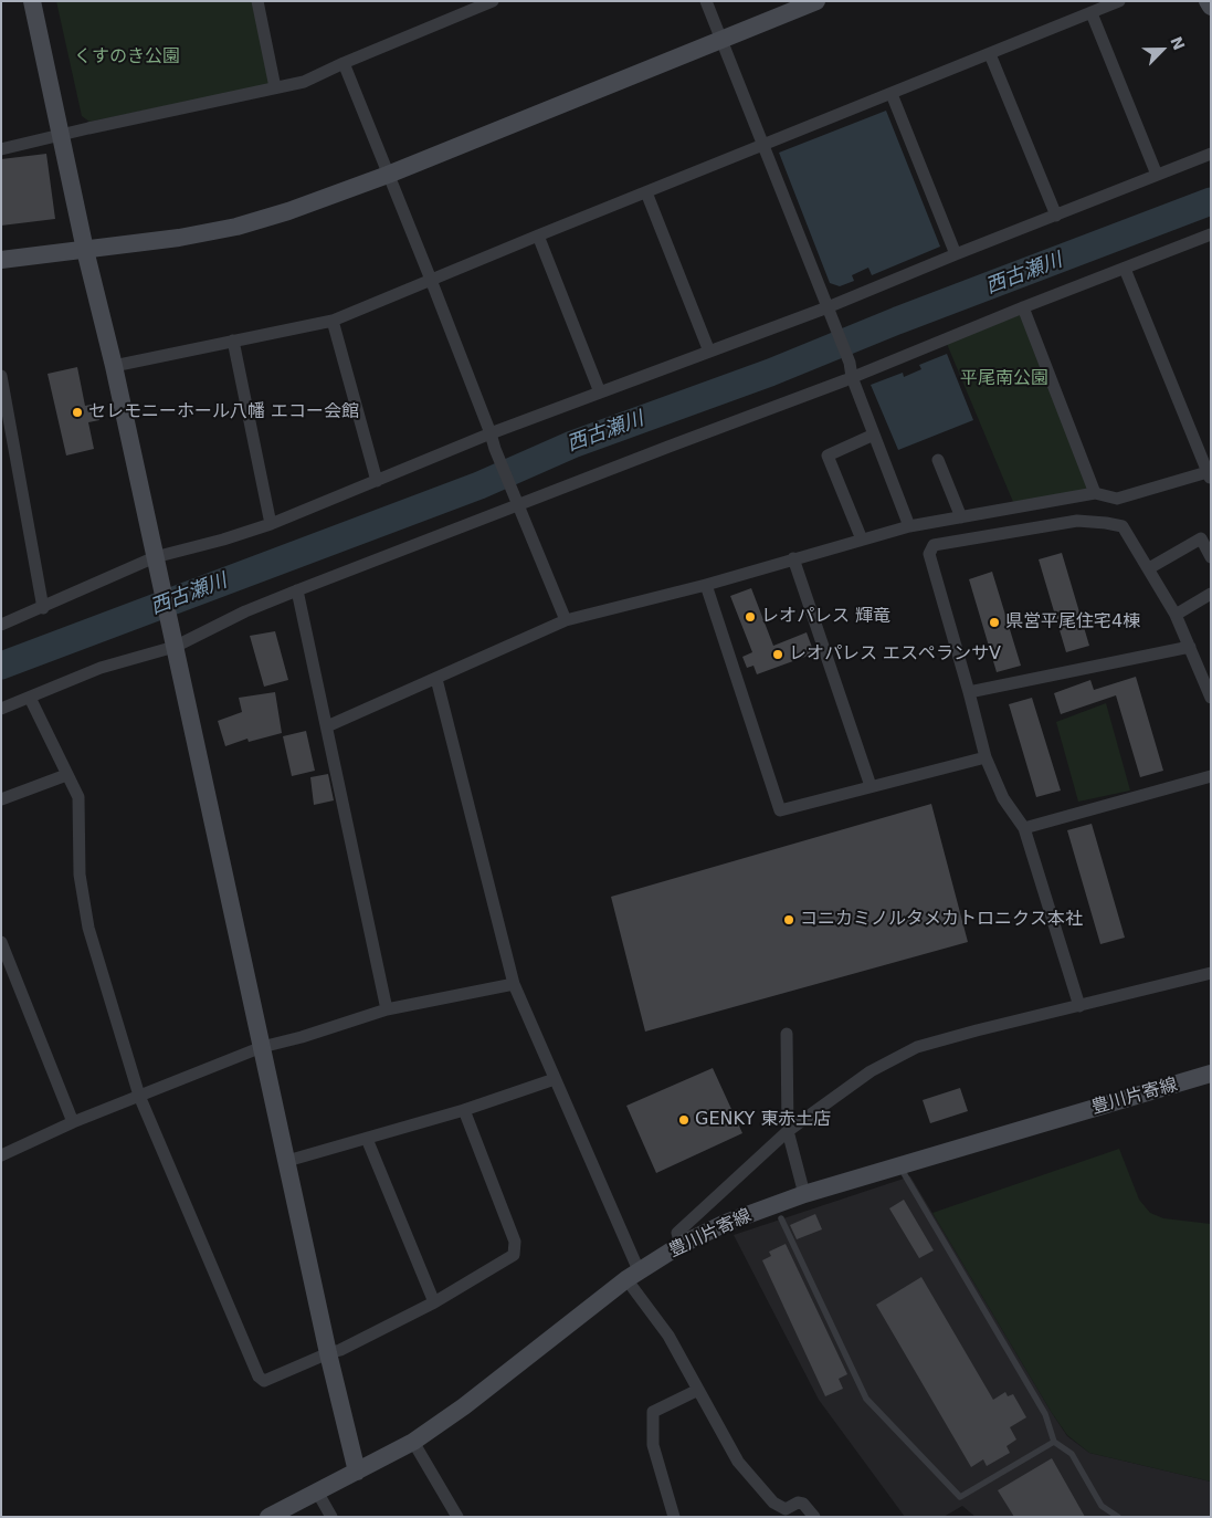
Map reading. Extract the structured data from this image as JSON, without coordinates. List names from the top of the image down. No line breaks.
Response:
{"streets":{"street":["豊川片寄線"]},"water":["西古瀬川"],"parks":["くすのき公園","平尾南公園"],"places":["セレモニーホール八幡 エコー会館","レオパレス 輝竜","県営平尾住宅4棟","レオパレス エスペランサⅤ","コニカミノルタメカトロニクス本社","GENKY 東赤土店"],"north":"top right"}
